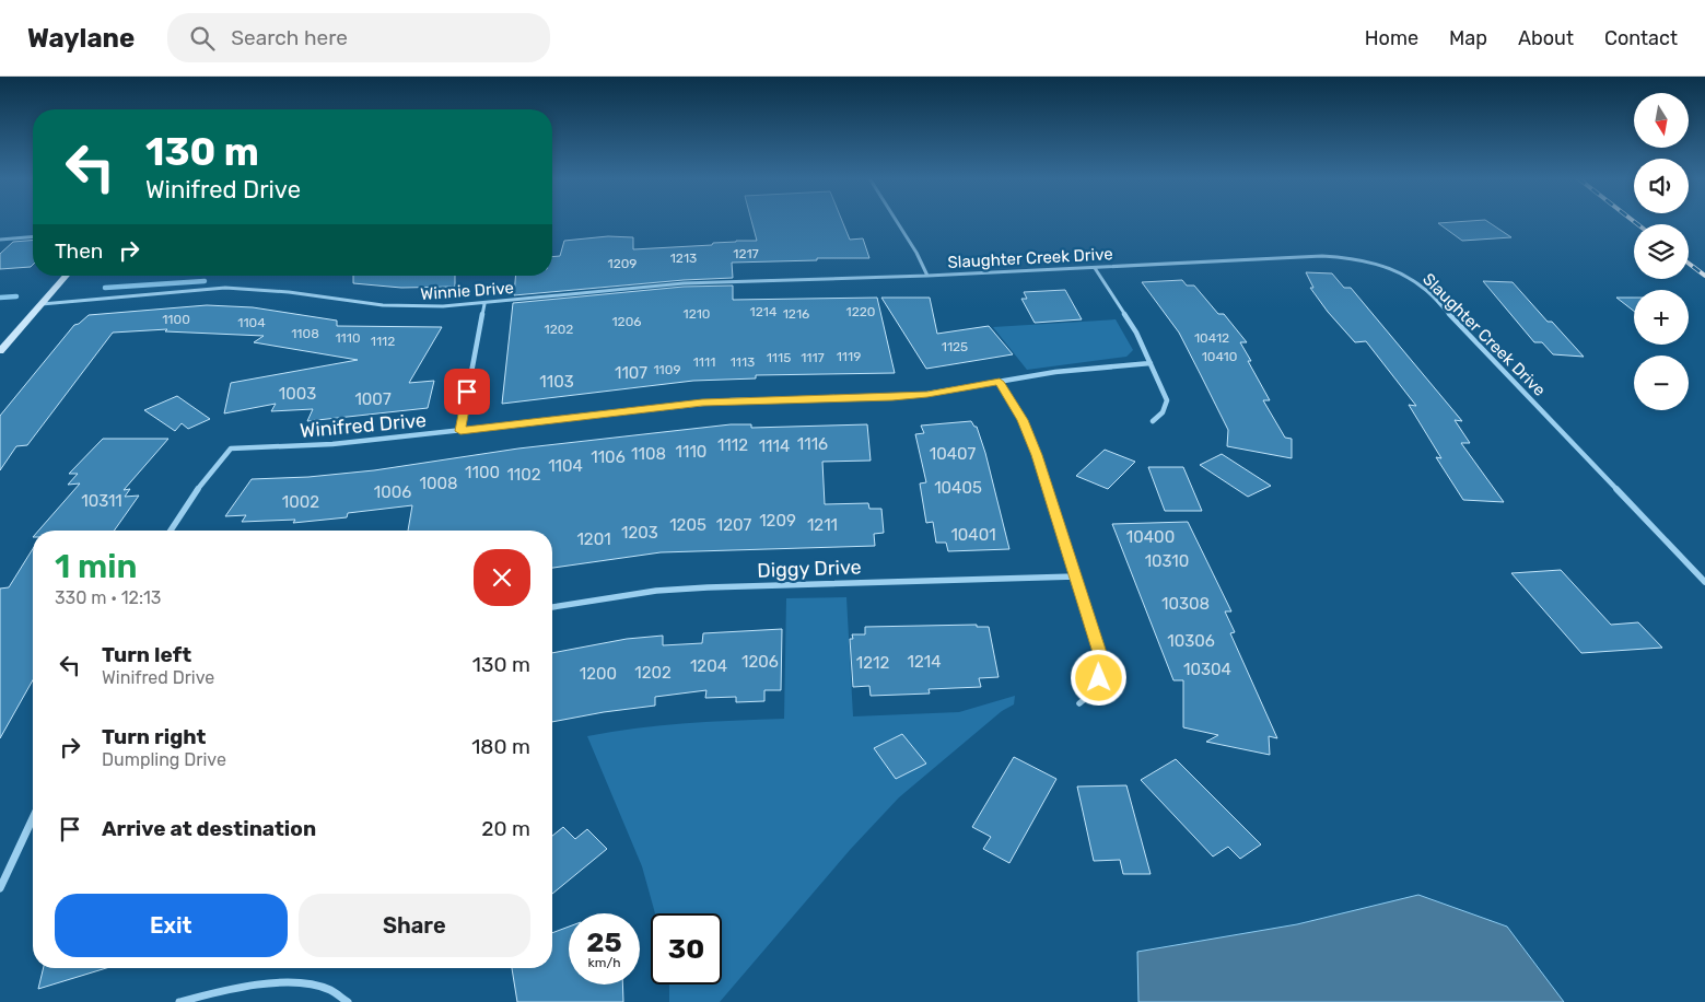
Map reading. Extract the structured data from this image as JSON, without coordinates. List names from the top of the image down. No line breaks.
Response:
{"streets":{"street":["Slaughter Creek Drive","Winnie Drive","Winifred Drive","Diggy Drive"]},"crossings":[["Slaughter Creek Drive","Winnie Drive"]],"house_numbers":["1217","1213","1209","1214","1220","1210","1216","1100","1206","1104","1202","1108","1110","10412","1112","1125","1119","10410","1115","1117","1111","1113","1109","1107","1103","1003","1007","1116","1112","1114","1110","1108","10407","1106","1104","1100","1102","1008","10405","1006","10311","1002","1209","1205","1207","1211","1203","10401","10400","1201","10310","10308","10306","1206","1214","1212","1204","10304","1202","1200"],"north":"bottom","page":{"header":"Waylane","search":"Search here","nav":["Home","Map","About","Contact"],"map_buttons":["+","−"],"turn":["130 m","Winifred Drive"],"then":"Then","heading":["1 min","330 m · 12:13"],"list":[{"name":"Turn left","note":"Winifred Drive","value":"130 m"},{"name":"Turn right","note":"Dumpling Drive","value":"180 m"},{"name":"Arrive at destination","value":"20 m"}],"buttons":["Exit","Share"],"speed":"25 km/h","limit":"30"}}
